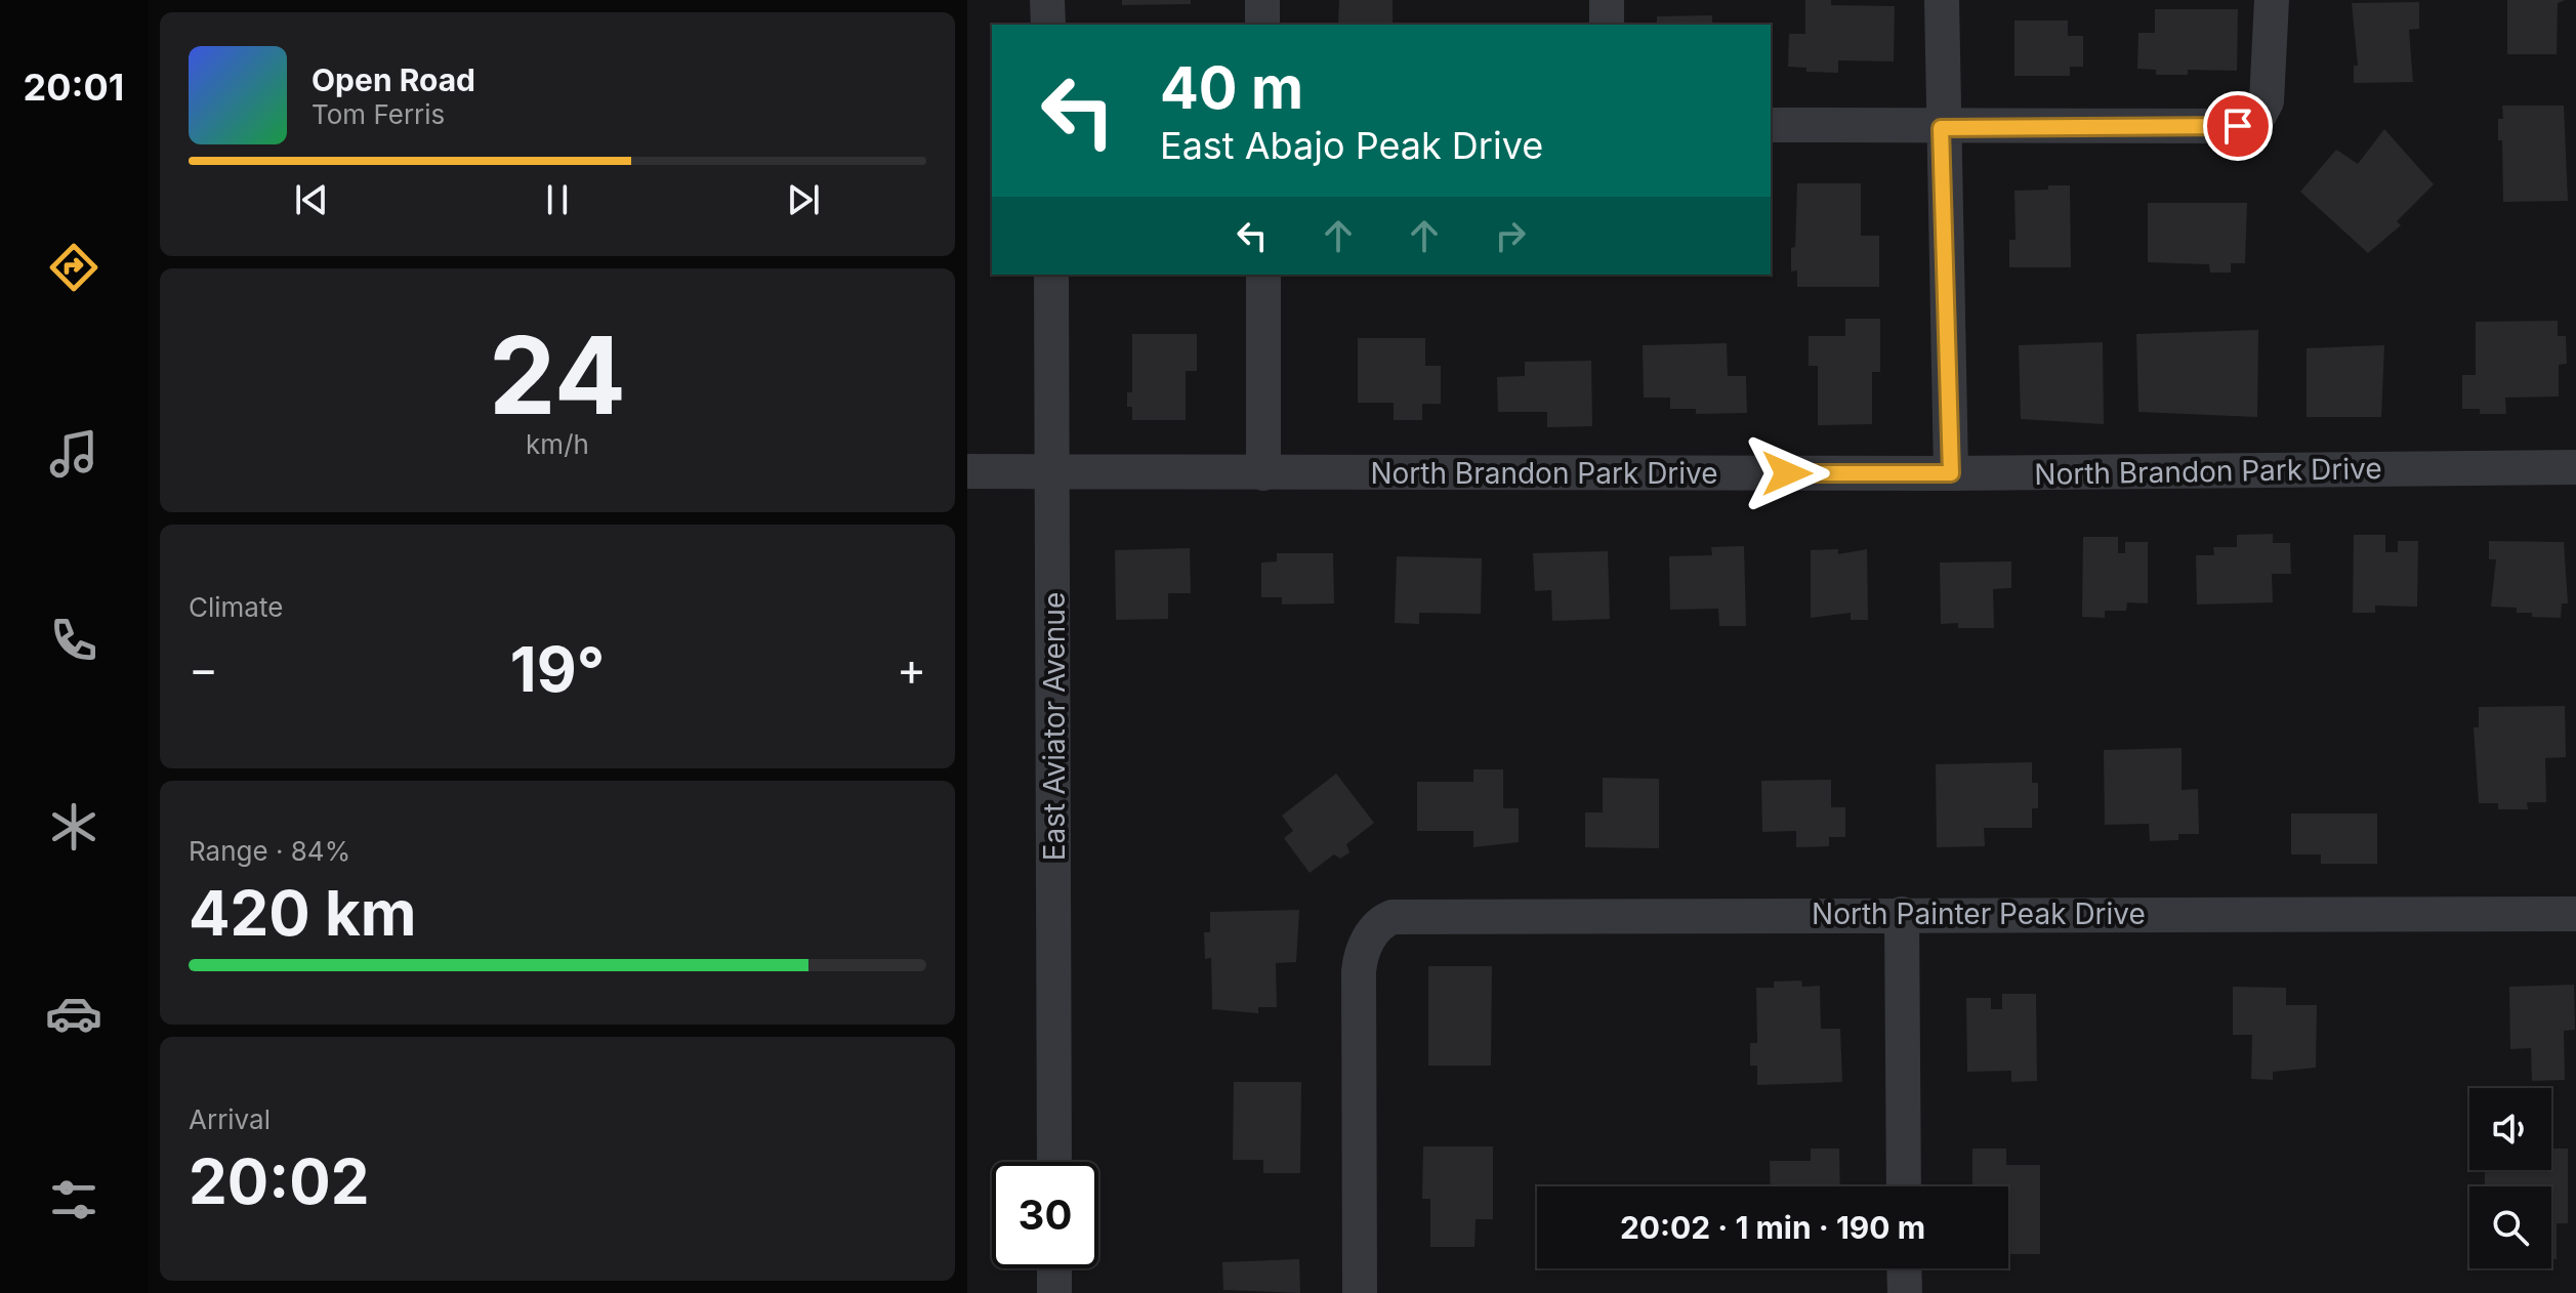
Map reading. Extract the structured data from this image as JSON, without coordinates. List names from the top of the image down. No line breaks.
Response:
{"streets":{"street":["North Brandon Park Drive","East Aviator Avenue","North Painter Peak Drive"]},"crossings":[["North Brandon Park Drive","East Aviator Avenue"]],"page":{"tabs":"20:01","turn":["40 m","East Abajo Peak Drive"],"song":["Open Road","Tom Ferris"],"tile":[["24","km/h"],"Climate",["Range · 84%","420 km"],["Arrival","20:02"]],"heat":["−","19°","+"],"limit":"30","trip":"20:02 · 1 min · 190 m"}}
